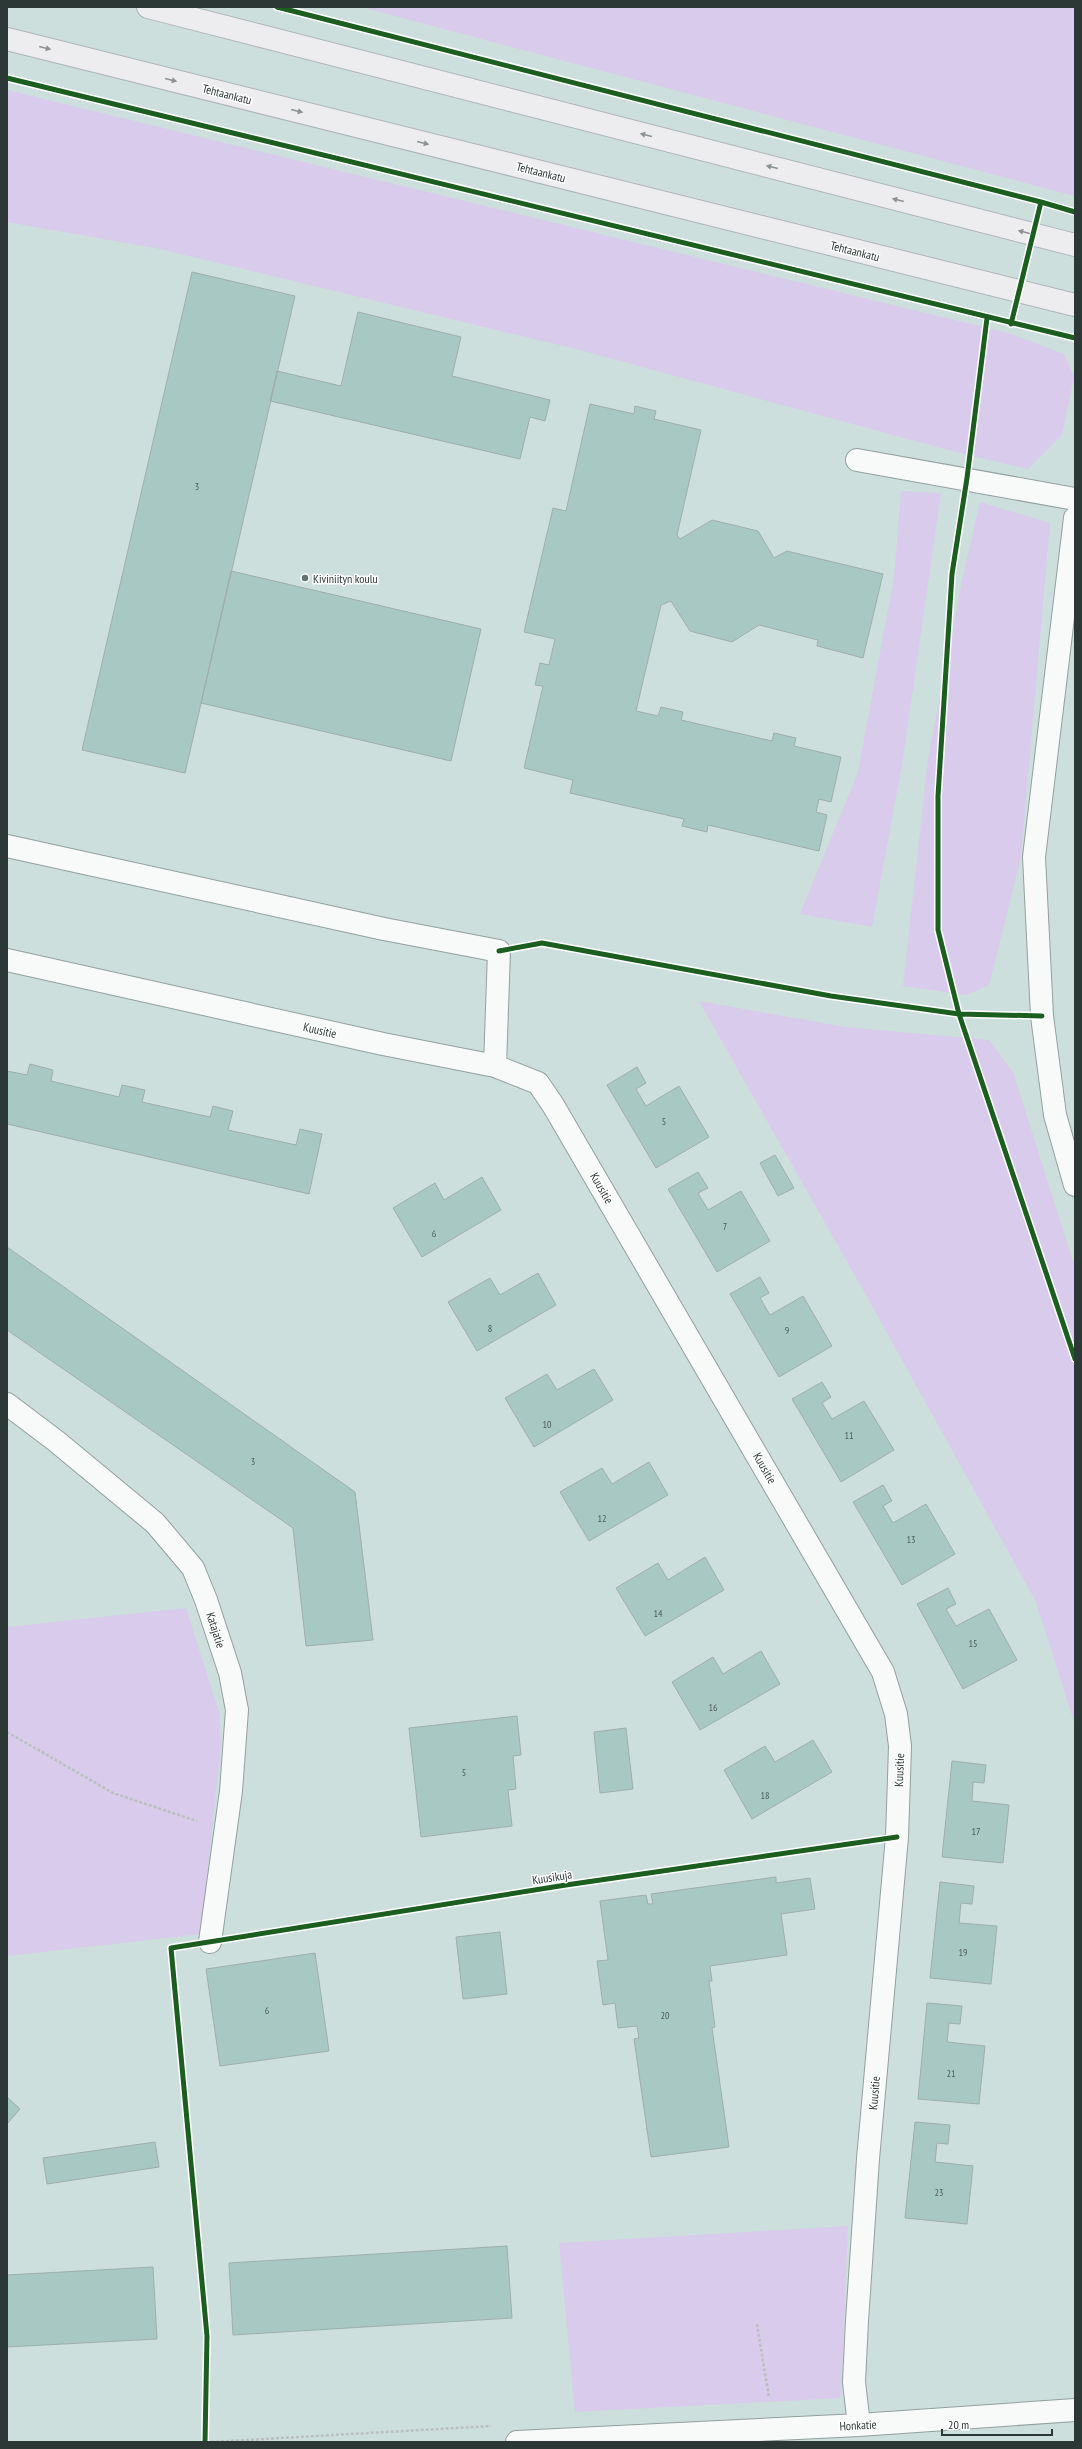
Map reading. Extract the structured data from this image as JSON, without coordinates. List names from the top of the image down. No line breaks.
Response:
{"streets":{"main road":["Tehtaankatu"],"street":["Kuusitie","Katajatie","Honkatie"],"cycle path":["Kuusikuja"]},"crossings":[["Kuusitie","Honkatie"]],"places":["Kiviniityn koulu"],"house_numbers":["3","5","7","6","8","9","10","11","3","12","13","14","15","16","5","18","17","19","6","20","21","23"],"scale_bar":"20 m"}
